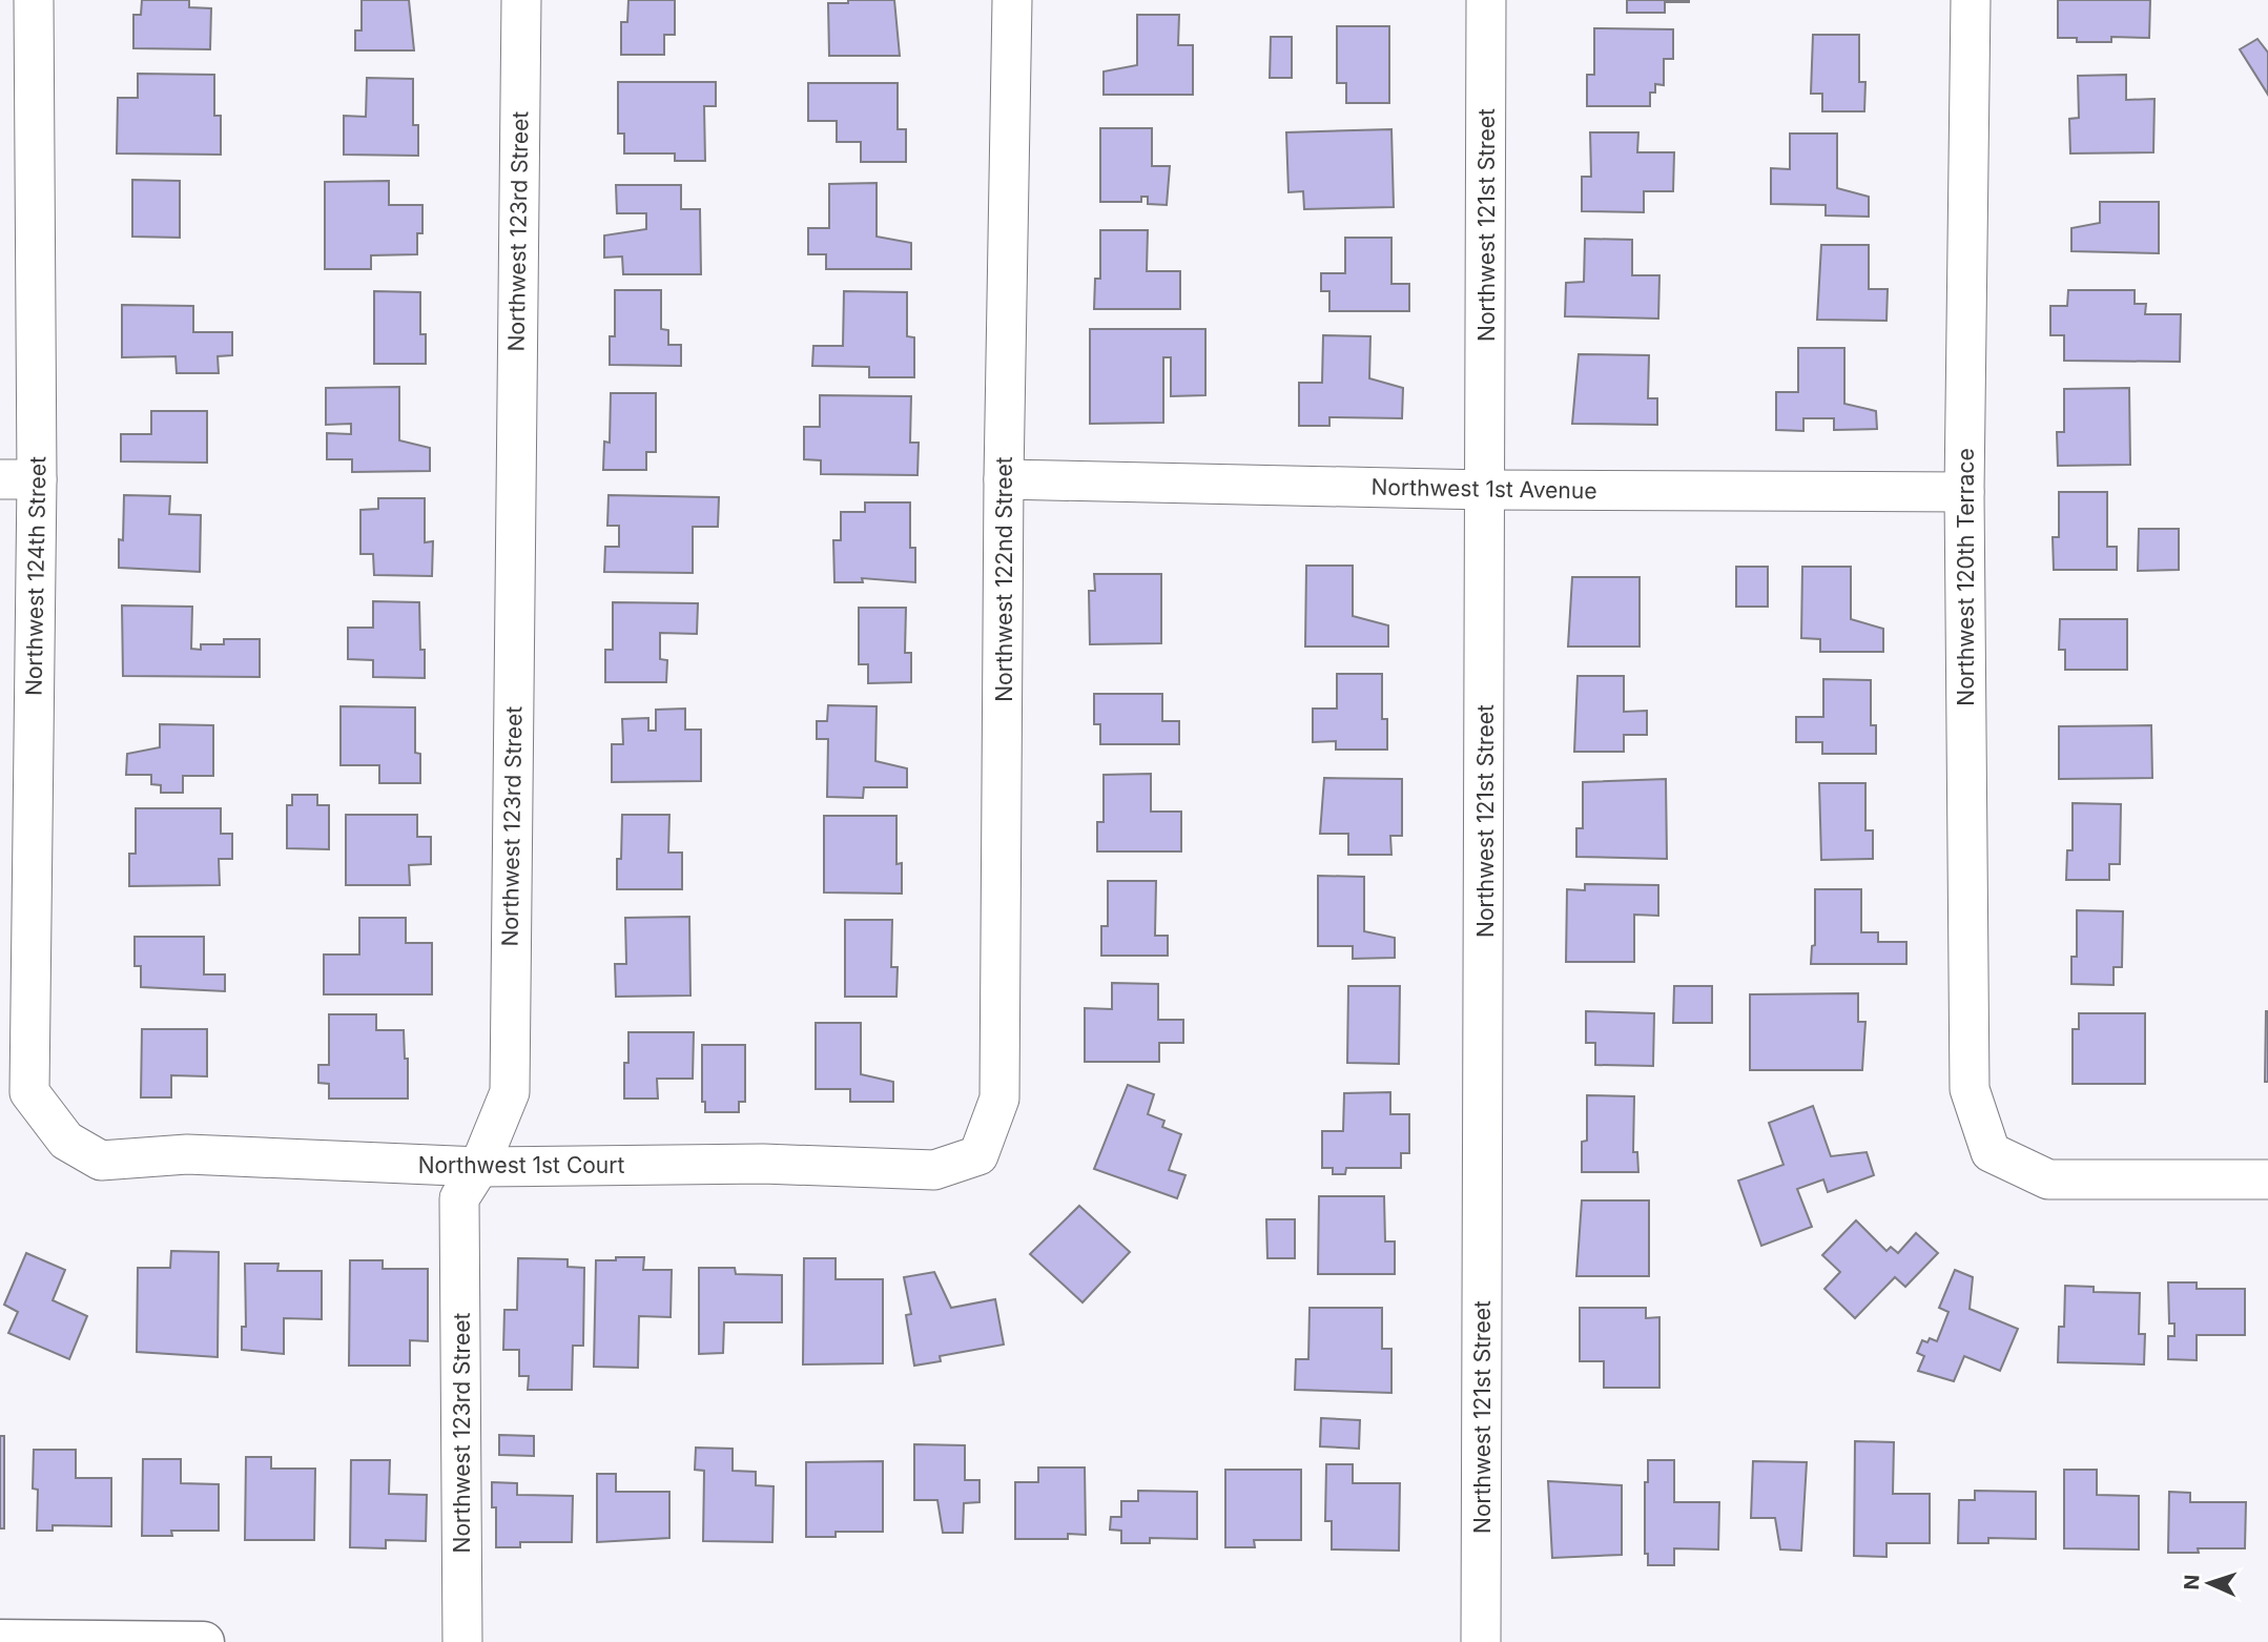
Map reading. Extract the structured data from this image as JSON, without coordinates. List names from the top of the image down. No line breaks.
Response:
{"streets":{"street":["Northwest 121st Street","Northwest 123rd Street","Northwest 1st Avenue","Northwest 124th Street","Northwest 120th Terrace","Northwest 122nd Street","Northwest 1st Court"]},"crossings":[["Northwest 121st Street","Northwest 1st Avenue"],["Northwest 123rd Street","Northwest 1st Court"],["Northwest 1st Avenue","Northwest 120th Terrace"],["Northwest 1st Avenue","Northwest 122nd Street"],["Northwest 124th Street","Northwest 1st Court"],["Northwest 122nd Street","Northwest 1st Court"]],"north":"left"}
